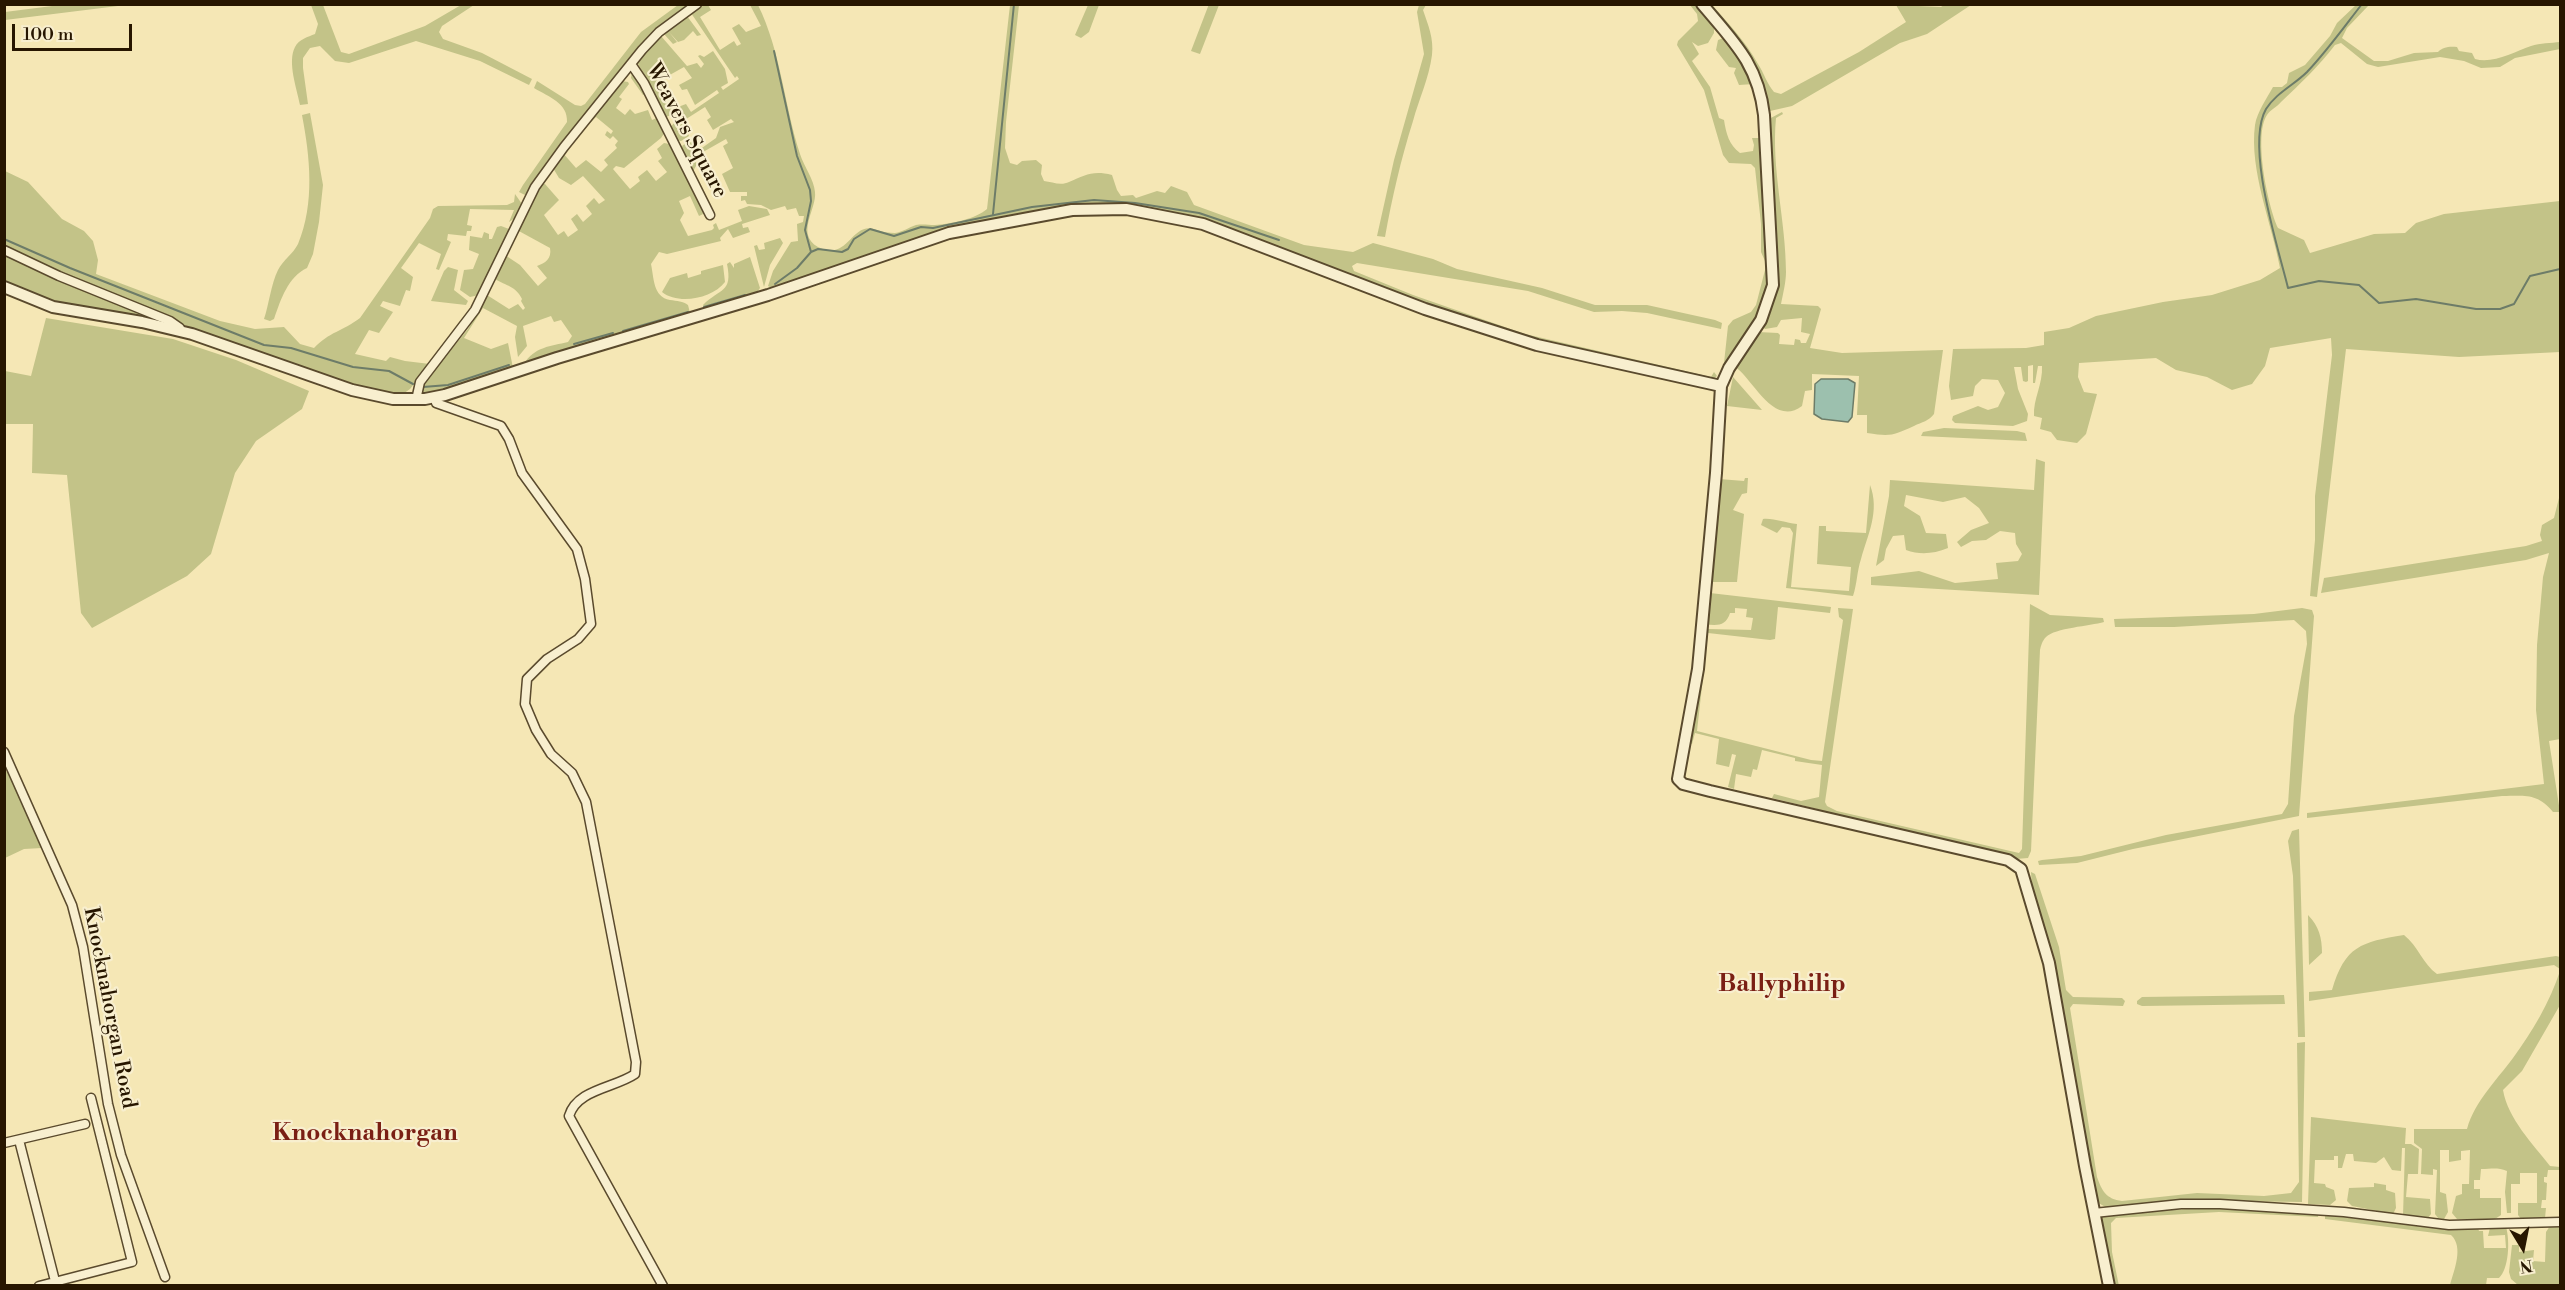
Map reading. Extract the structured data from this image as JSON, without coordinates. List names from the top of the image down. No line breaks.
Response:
{"streets":{"street":["Weavers Square","Knocknahorgan Road"]},"districts":["Ballyphilip","Knocknahorgan"],"scale_bar":"100 m","north":"bottom"}
